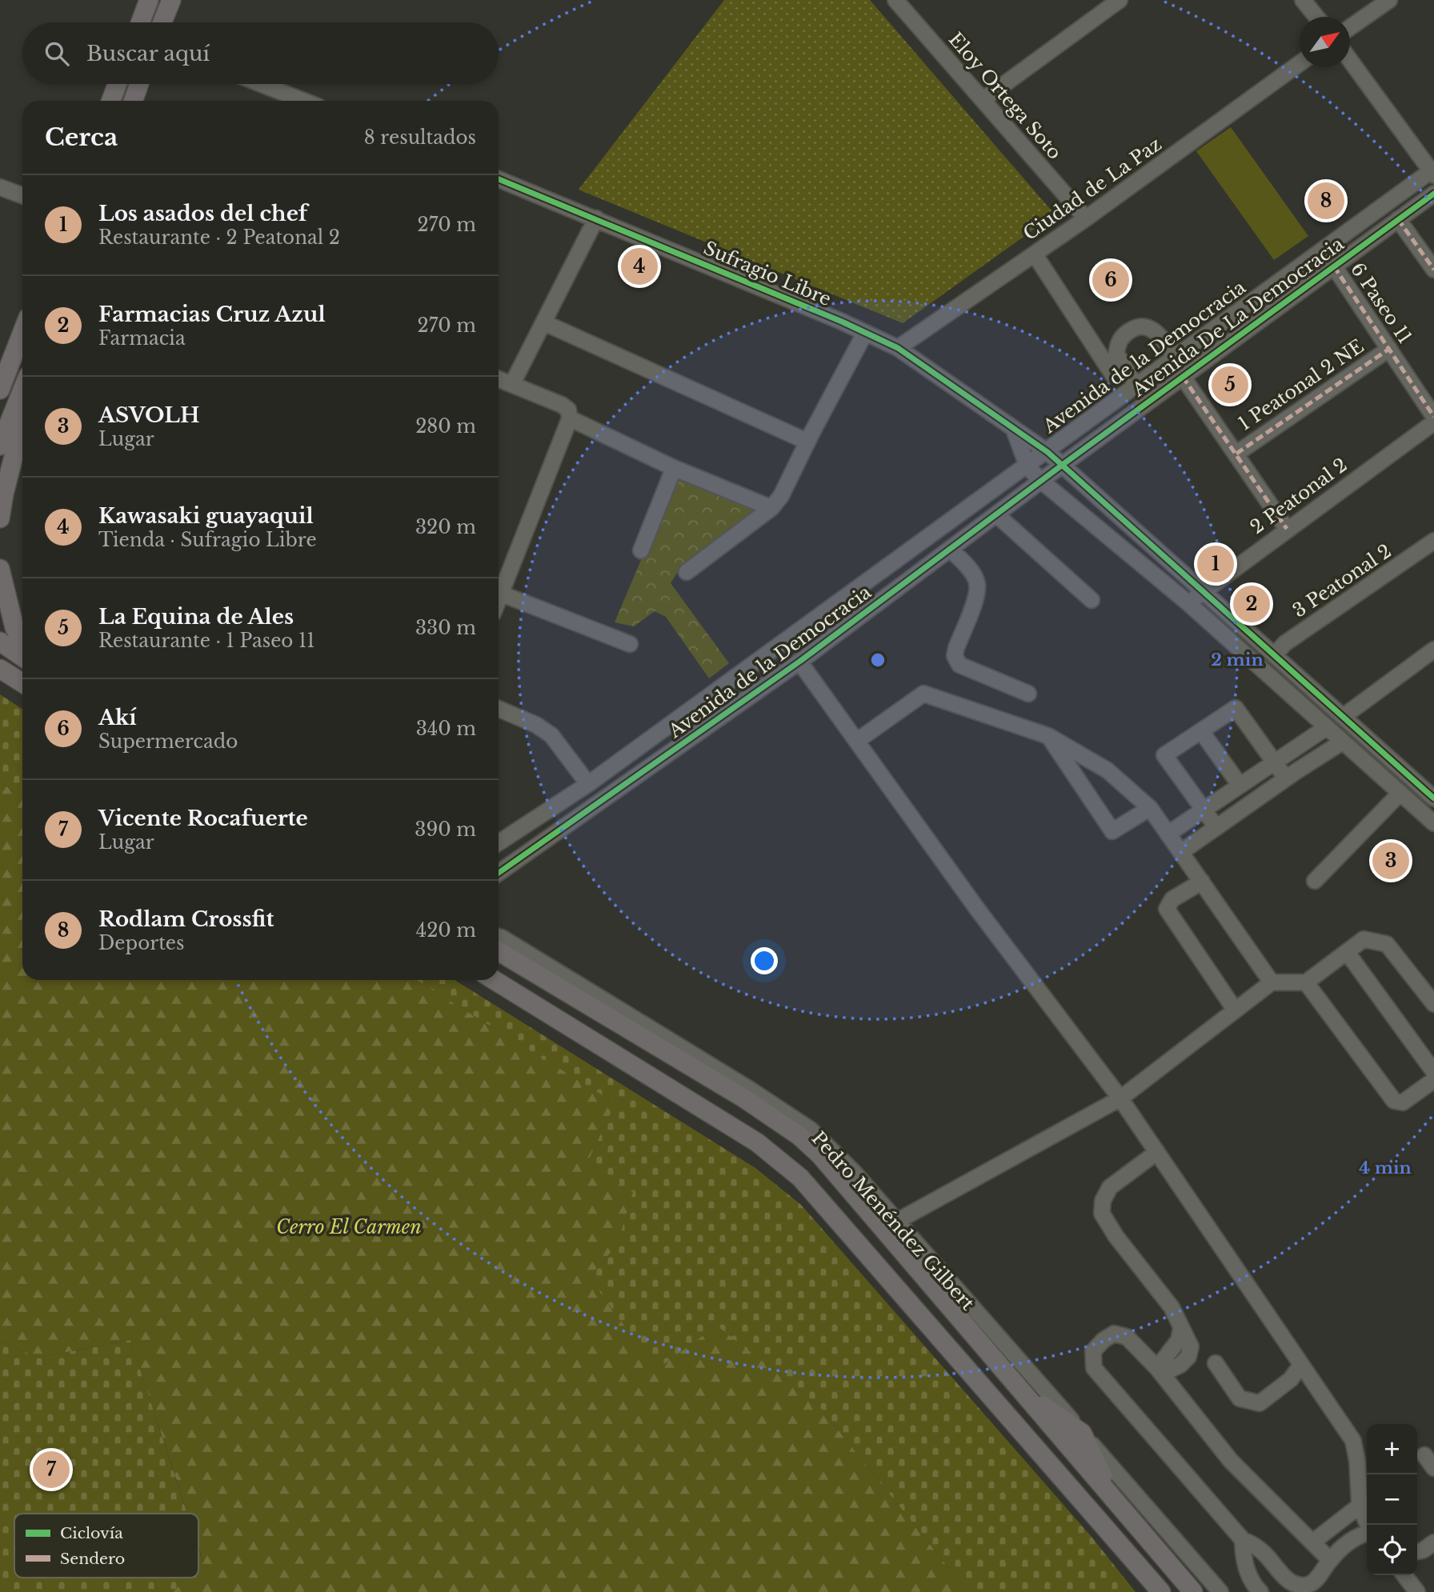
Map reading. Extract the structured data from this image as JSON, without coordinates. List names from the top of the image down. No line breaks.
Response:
{"streets":{"main road":["Pedro Menéndez Gilbert"],"street":["Eloy Ortega Soto","Ciudad de La Paz","Sufragio Libre","6 Paseo 11","Avenida De La Democracia","Avenida de la Democracia","1 Peatonal 2 NE","2 Peatonal 2","3 Peatonal 2"]},"crossings":[["Eloy Ortega Soto","Ciudad de La Paz"],["Ciudad de La Paz","Sufragio Libre"],["Sufragio Libre","Avenida De La Democracia"],["Sufragio Libre","Avenida de la Democracia"],["Sufragio Libre","2 Peatonal 2"],["Sufragio Libre","3 Peatonal 2"],["6 Paseo 11","Avenida De La Democracia"],["6 Paseo 11","1 Peatonal 2 NE"],["Avenida De La Democracia","Avenida de la Democracia"]],"parks":["Cerro El Carmen"],"legend":["Ciclovía","Sendero"],"north":"top right","page":{"search":"Buscar aquí","heading":["Cerca","8 resultados"],"list":[{"mark":"1","name":"Los asados del chef","note":"Restaurante · 2 Peatonal 2","value":"270 m"},{"mark":"2","name":"Farmacias Cruz Azul","note":"Farmacia","value":"270 m"},{"mark":"3","name":"ASVOLH","note":"Lugar","value":"280 m"},{"mark":"4","name":"Kawasaki guayaquil","note":"Tienda · Sufragio Libre","value":"320 m"},{"mark":"5","name":"La Equina de Ales","note":"Restaurante · 1 Paseo 11","value":"330 m"},{"mark":"6","name":"Akí","note":"Supermercado","value":"340 m"},{"mark":"7","name":"Vicente Rocafuerte","note":"Lugar","value":"390 m"},{"mark":"8","name":"Rodlam Crossfit","note":"Deportes","value":"420 m"}],"pins":["8","4","6","5","1","2","3","7"],"map_buttons":["+","−"]},"rings":["2 min","4 min"]}
